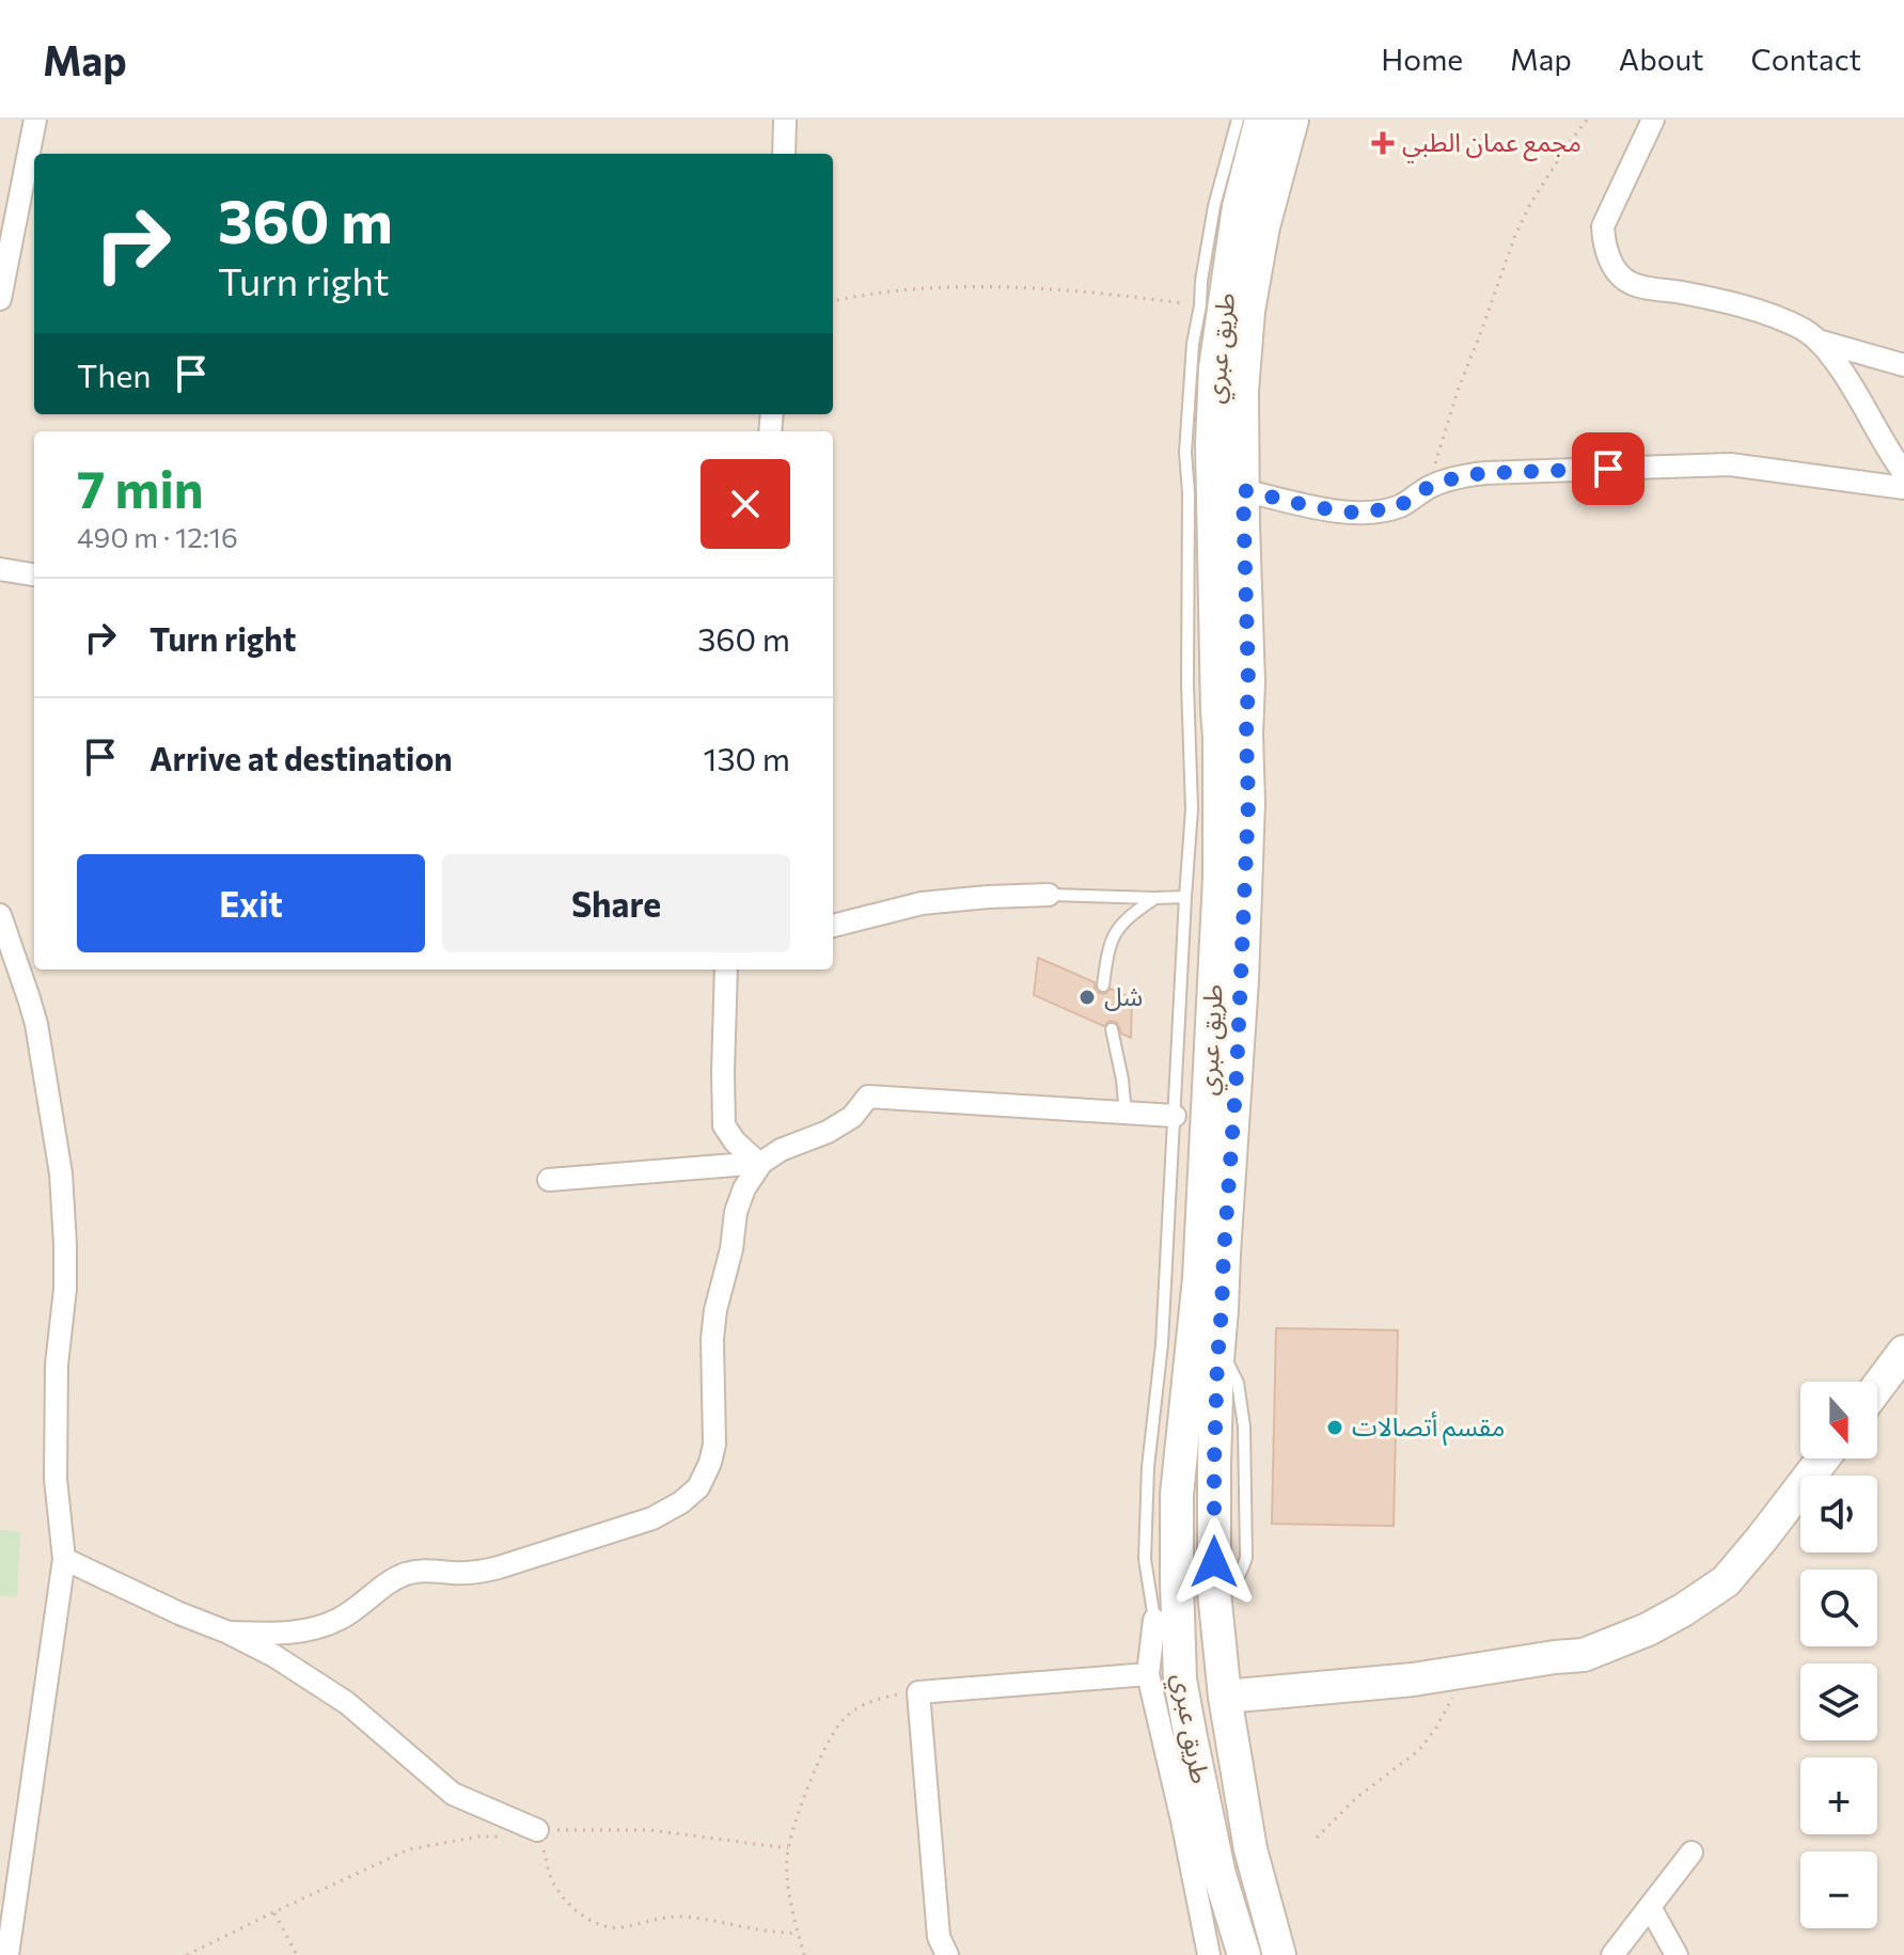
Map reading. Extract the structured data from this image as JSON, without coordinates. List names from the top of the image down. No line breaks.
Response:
{"streets":{"main road":["طريق عبري"]},"places":{"health":["مجمع عمان الطبي"],"other":["شل","مقسم أتصالات"]},"north":"bottom","page":{"header":"Map","nav":["Home","Map","About","Contact"],"turn":["360 m","Turn right"],"then":"Then","heading":["7 min","490 m · 12:16"],"list":[{"name":"Turn right","value":"360 m"},{"name":"Arrive at destination","value":"130 m"}],"buttons":["Exit","Share"],"map_buttons":["+","−"]}}
